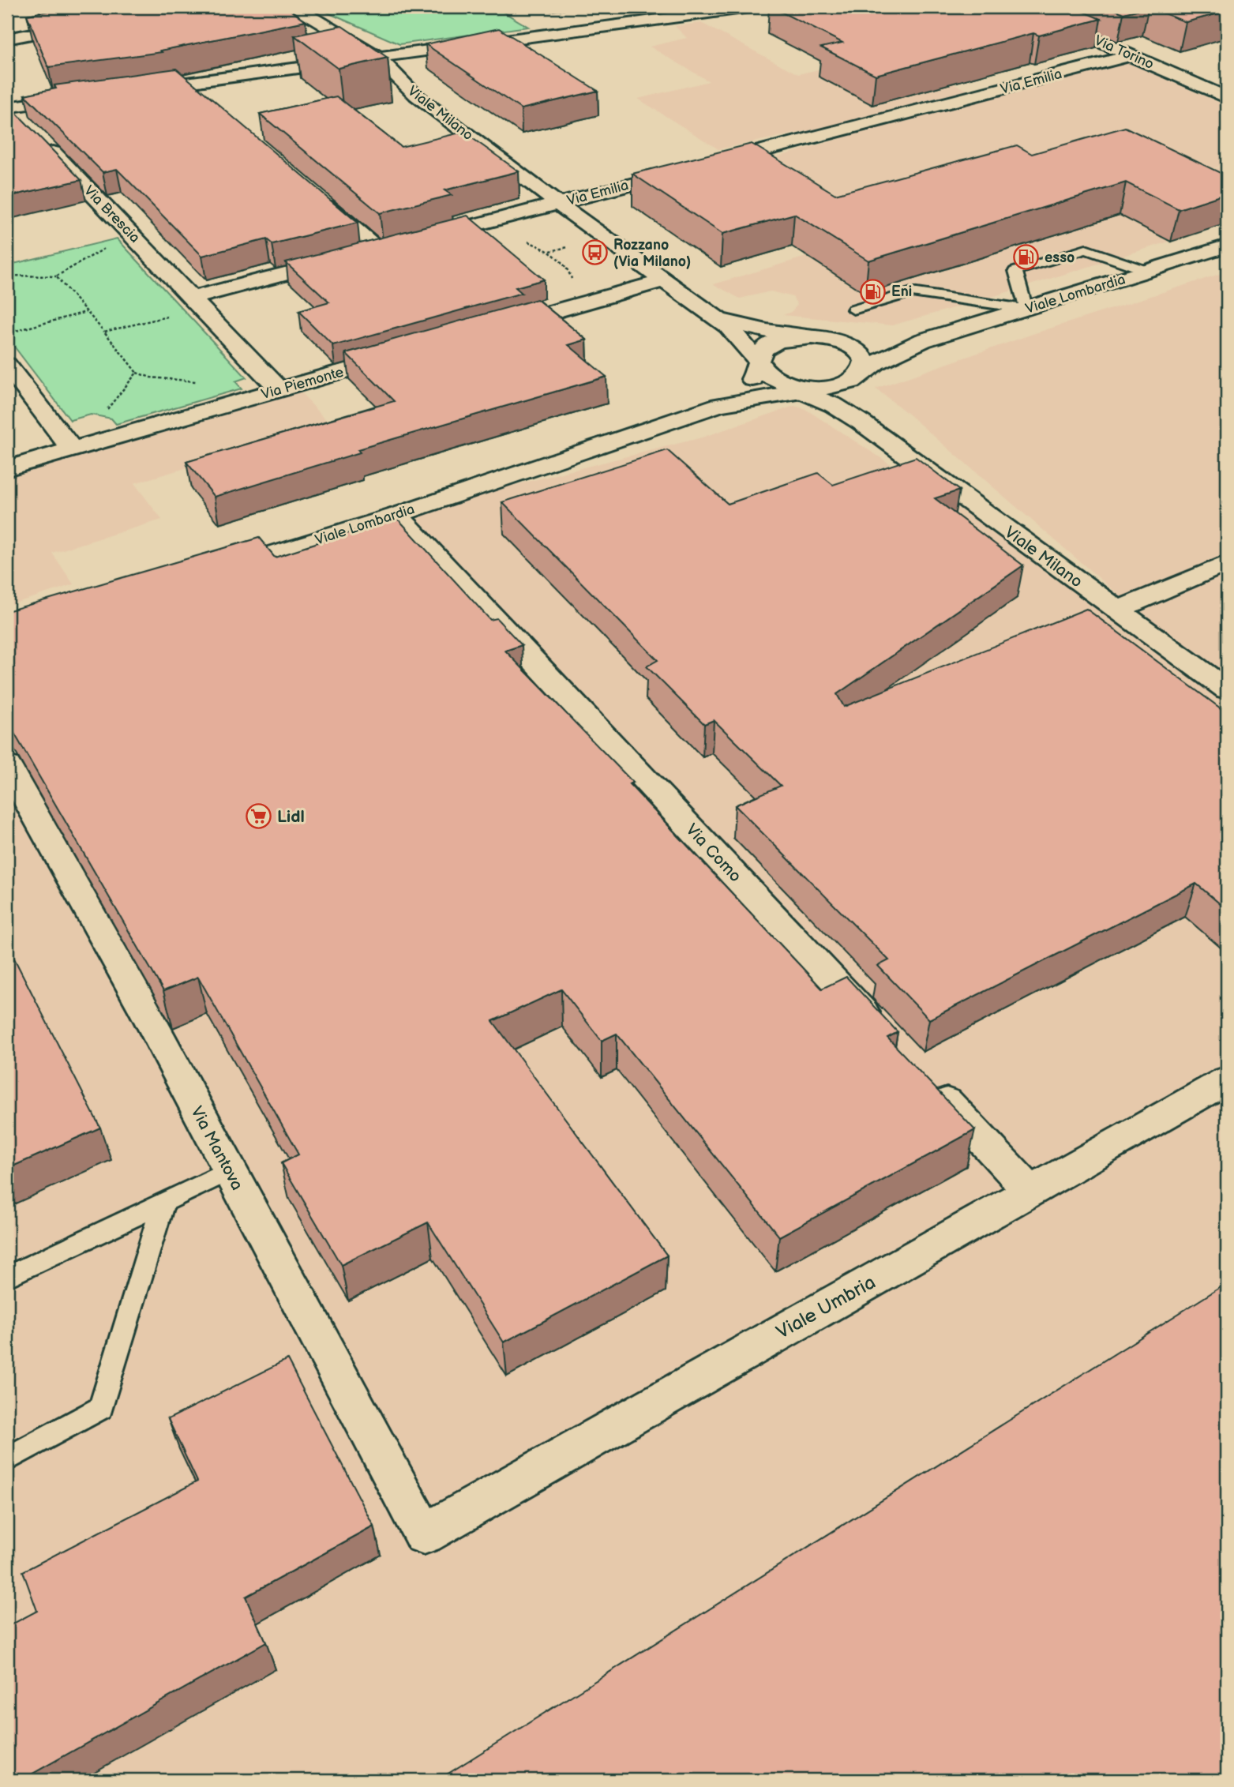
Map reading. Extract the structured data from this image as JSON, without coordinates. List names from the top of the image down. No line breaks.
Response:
{"streets":{"street":["Via Torino","Via Emilia","Viale Milano","Via Brescia","Viale Lombardia","Via Piemonte","Via Como","Via Mantova","Viale Umbria"]},"crossings":[["Via Torino","Via Emilia"],["Via Emilia","Viale Milano"],["Viale Milano","Viale Lombardia"],["Via Brescia","Via Piemonte"],["Viale Lombardia","Via Como"],["Via Mantova","Viale Umbria"]],"places":{"bus stop":["Rozzano (Via Milano)"],"fuel station":["esso","Eni"],"supermarket":["Lidl"]}}
